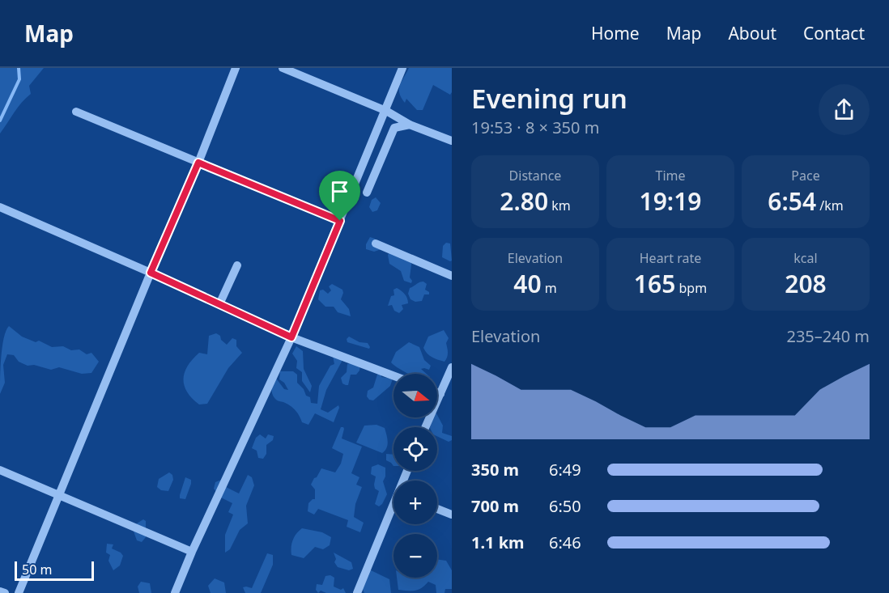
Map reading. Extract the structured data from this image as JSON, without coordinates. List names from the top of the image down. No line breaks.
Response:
{"scale_bar":"50 m","north":"right","page":{"header":"Map","nav":["Home","Map","About","Contact"],"heading":["Evening run","19:53 · 8 × 350 m"],"stats":[["Distance","2.80 km"],["Time","19:19"],["Pace","6:54 /km"],["Elevation","40 m"],["Heart rate","165 bpm"],["kcal","208"]],"chart":["Elevation","235–240 m"],"map_buttons":["+","−"],"list":[{"name":"350 m","note":"6:49"},{"name":"700 m","note":"6:50"},{"name":"1.1 km","note":"6:46"}],"scale":"50 m"}}
